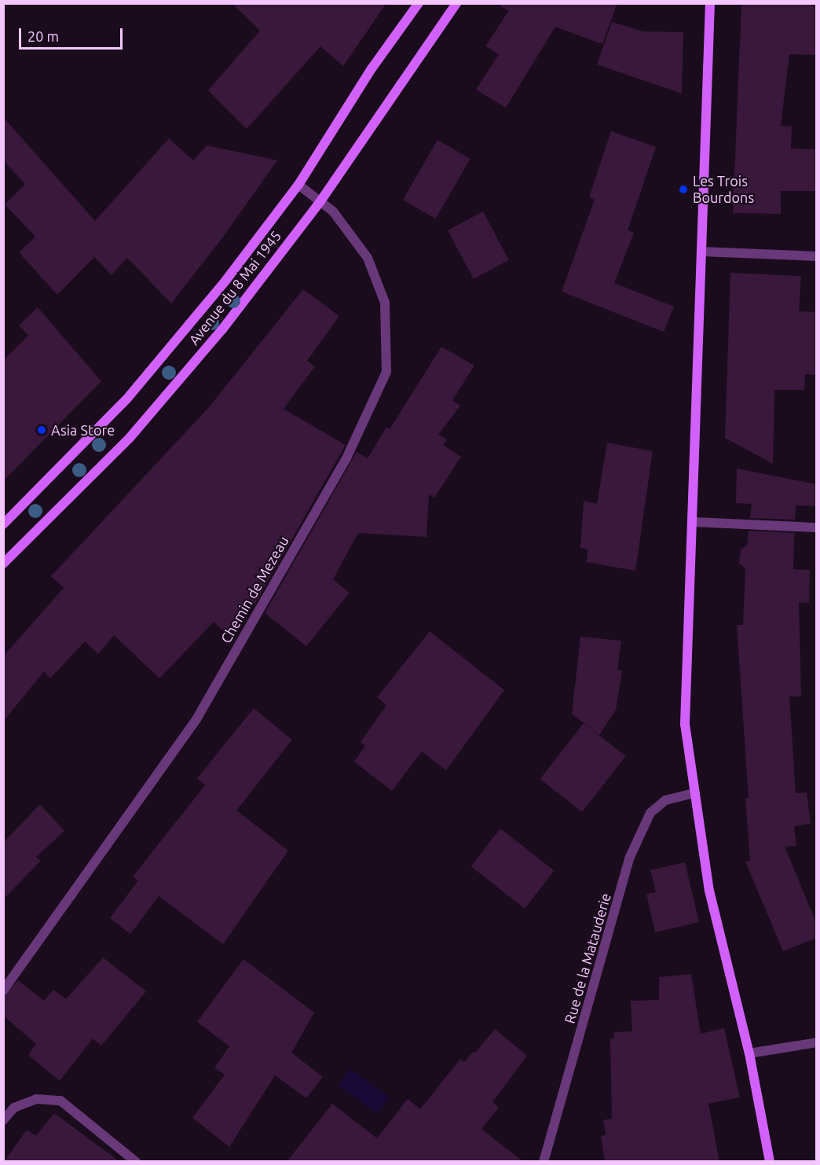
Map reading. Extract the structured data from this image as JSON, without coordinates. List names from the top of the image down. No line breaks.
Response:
{"streets":{"main road":["Avenue du 8 Mai 1945"],"street":["Chemin de Mezeau","Rue de la Matauderie"]},"crossings":[["Avenue du 8 Mai 1945","Chemin de Mezeau"]],"places":["Les Trois Bourdons","Asia Store"],"scale_bar":"20 m"}
